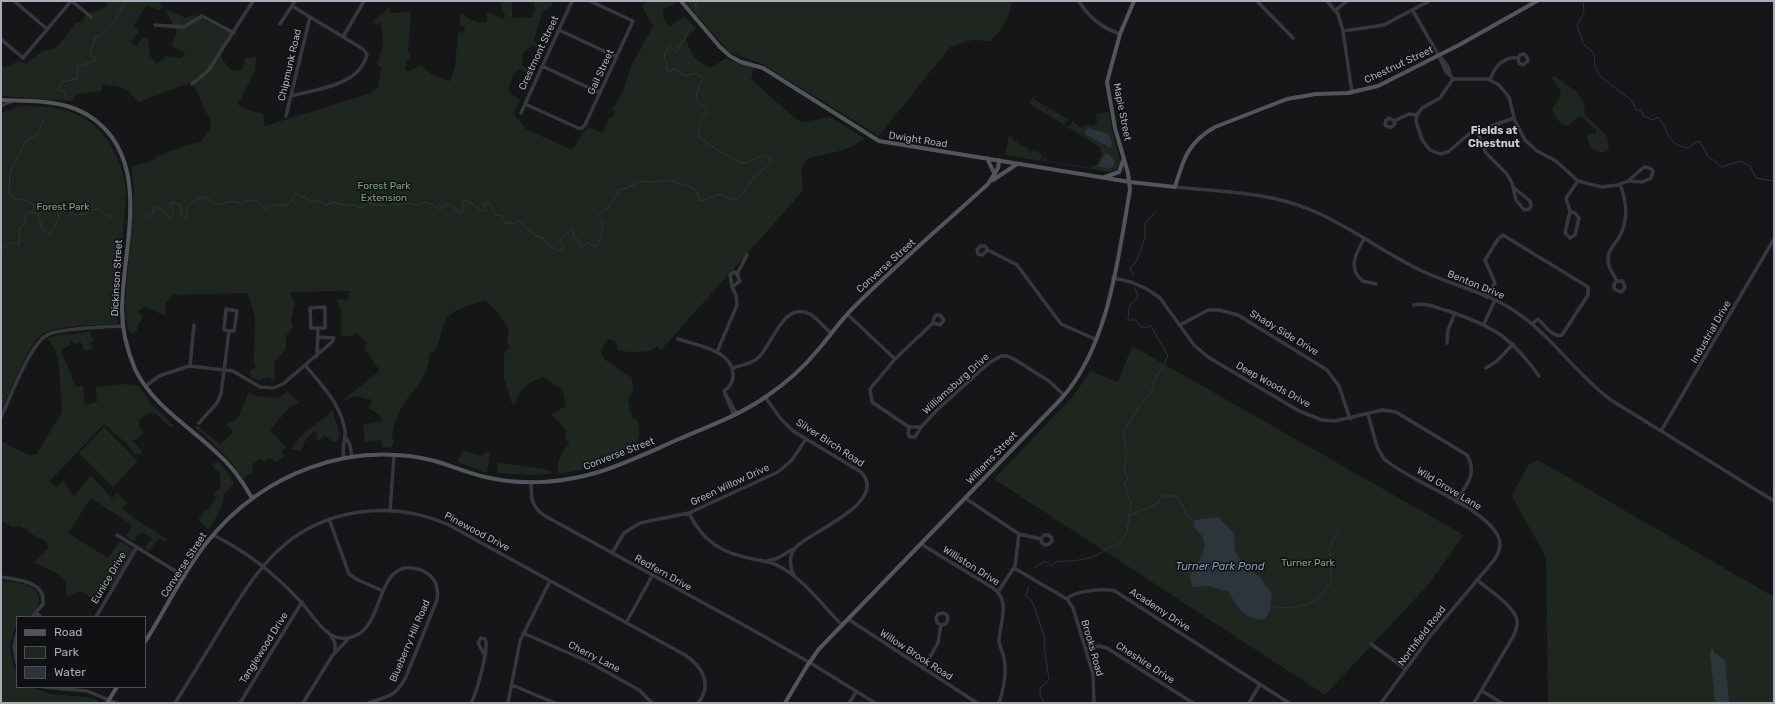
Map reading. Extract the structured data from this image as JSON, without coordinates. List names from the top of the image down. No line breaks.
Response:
{"streets":{"main road":["Chestnut Street","Maple Street","Dwight Road","Converse Street","Dickinson Street","Williams Street"],"street":["Crestmont Street","Chipmunk Road","Gail Street","Benton Drive","Industrial Drive","Shady Side Drive","Williamsburg Drive","Deep Woods Drive","Silver Birch Road","Green Willow Drive","Wild Grove Lane","Pinewood Drive","Williston Drive","Redfern Drive","Eunice Drive","Academy Drive","Northfield Road","Blueberry Hill Road","Tanglewood Drive","Brooks Road","Willow Brook Road","Cherry Lane","Cheshire Drive"]},"crossings":[["Crestmont Street","Gail Street"],["Chestnut Street","Dwight Road"],["Chestnut Street","Benton Drive"],["Maple Street","Dwight Road"],["Maple Street","Williams Street"],["Dwight Road","Converse Street"],["Dwight Road","Benton Drive"],["Dwight Road","Williams Street"],["Converse Street","Dickinson Street"],["Converse Street","Silver Birch Road"],["Converse Street","Redfern Drive"],["Benton Drive","Industrial Drive"],["Shady Side Drive","Deep Woods Drive"],["Williamsburg Drive","Williams Street"],["Deep Woods Drive","Williams Street"],["Deep Woods Drive","Wild Grove Lane"],["Silver Birch Road","Green Willow Drive"],["Williams Street","Williston Drive"],["Williams Street","Redfern Drive"],["Williams Street","Willow Brook Road"],["Green Willow Drive","Redfern Drive"],["Wild Grove Lane","Northfield Road"],["Academy Drive","Brooks Road"],["Brooks Road","Cheshire Drive"]],"districts":["Fields at Chestnut"],"water":["Turner Park Pond"],"parks":["Forest Park Extension","Forest Park","Turner Park"],"legend":["Road","Park","Water"]}
